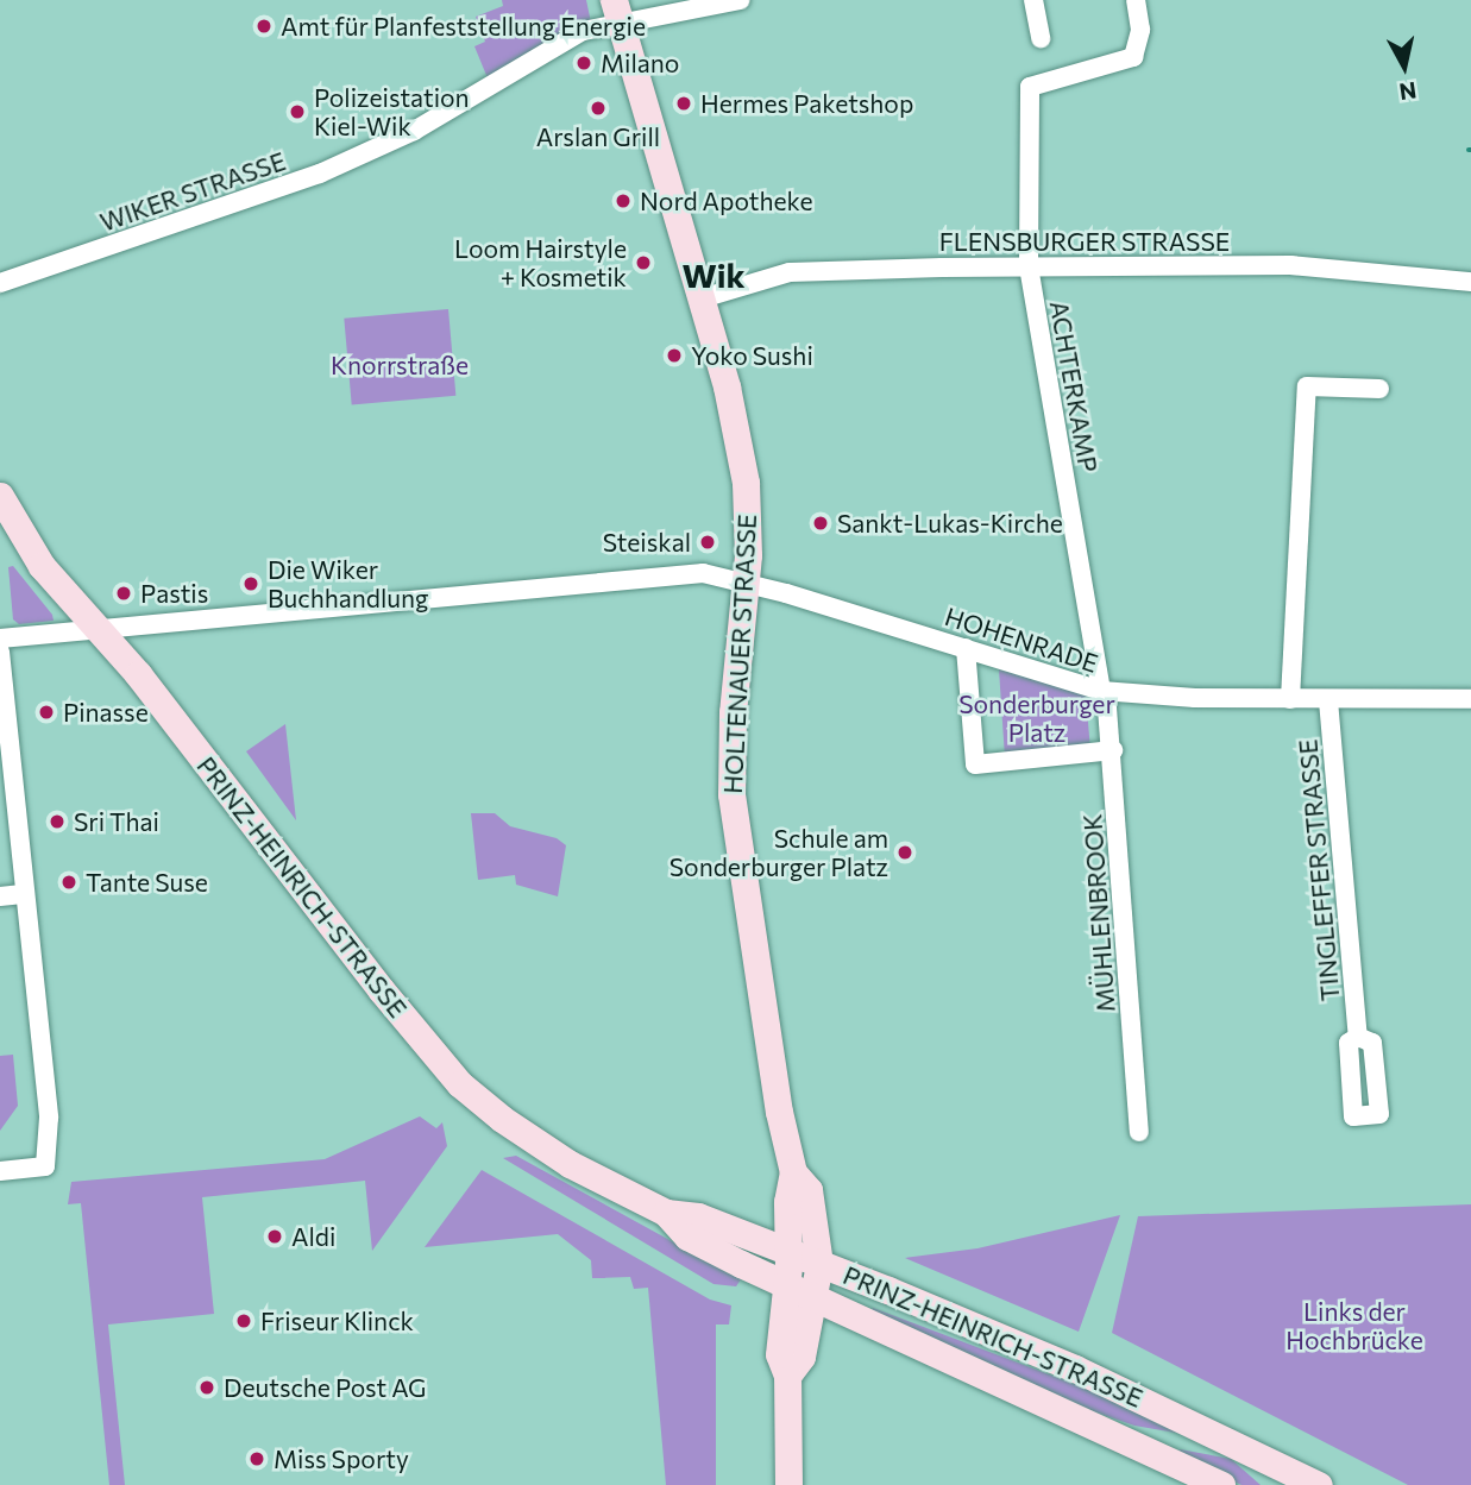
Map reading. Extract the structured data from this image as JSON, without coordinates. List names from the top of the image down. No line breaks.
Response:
{"streets":{"main road":["HOLTENAUER STRASSE","PRINZ-HEINRICH-STRASSE"],"street":["WIKER STRASSE","FLENSBURGER STRASSE","ACHTERKAMP","HOHENRADE","TINGLEFFER STRASSE","MÜHLENBROOK"]},"crossings":[["WIKER STRASSE","HOLTENAUER STRASSE"],["FLENSBURGER STRASSE","ACHTERKAMP"],["FLENSBURGER STRASSE","HOLTENAUER STRASSE"],["ACHTERKAMP","HOHENRADE"],["ACHTERKAMP","MÜHLENBROOK"],["HOHENRADE","HOLTENAUER STRASSE"],["HOHENRADE","TINGLEFFER STRASSE"],["HOHENRADE","MÜHLENBROOK"],["HOLTENAUER STRASSE","PRINZ-HEINRICH-STRASSE"]],"districts":["Wik"],"parks":["Knorrstraße","Sonderburger Platz","Links der Hochbrücke"],"places":["Amt für Planfeststellung Energie","Milano","Hermes Paketshop","Arslan Grill","Polizeistation Kiel-Wik","Nord Apotheke","Loom Hairstyle + Kosmetik","Yoko Sushi","Sankt-Lukas-Kirche","Steiskal","Die Wiker Buchhandlung","Pastis","Pinasse","Sri Thai","Schule am Sonderburger Platz","Tante Suse","Aldi","Friseur Klinck","Deutsche Post AG","Miss Sporty"],"north":"bottom"}
